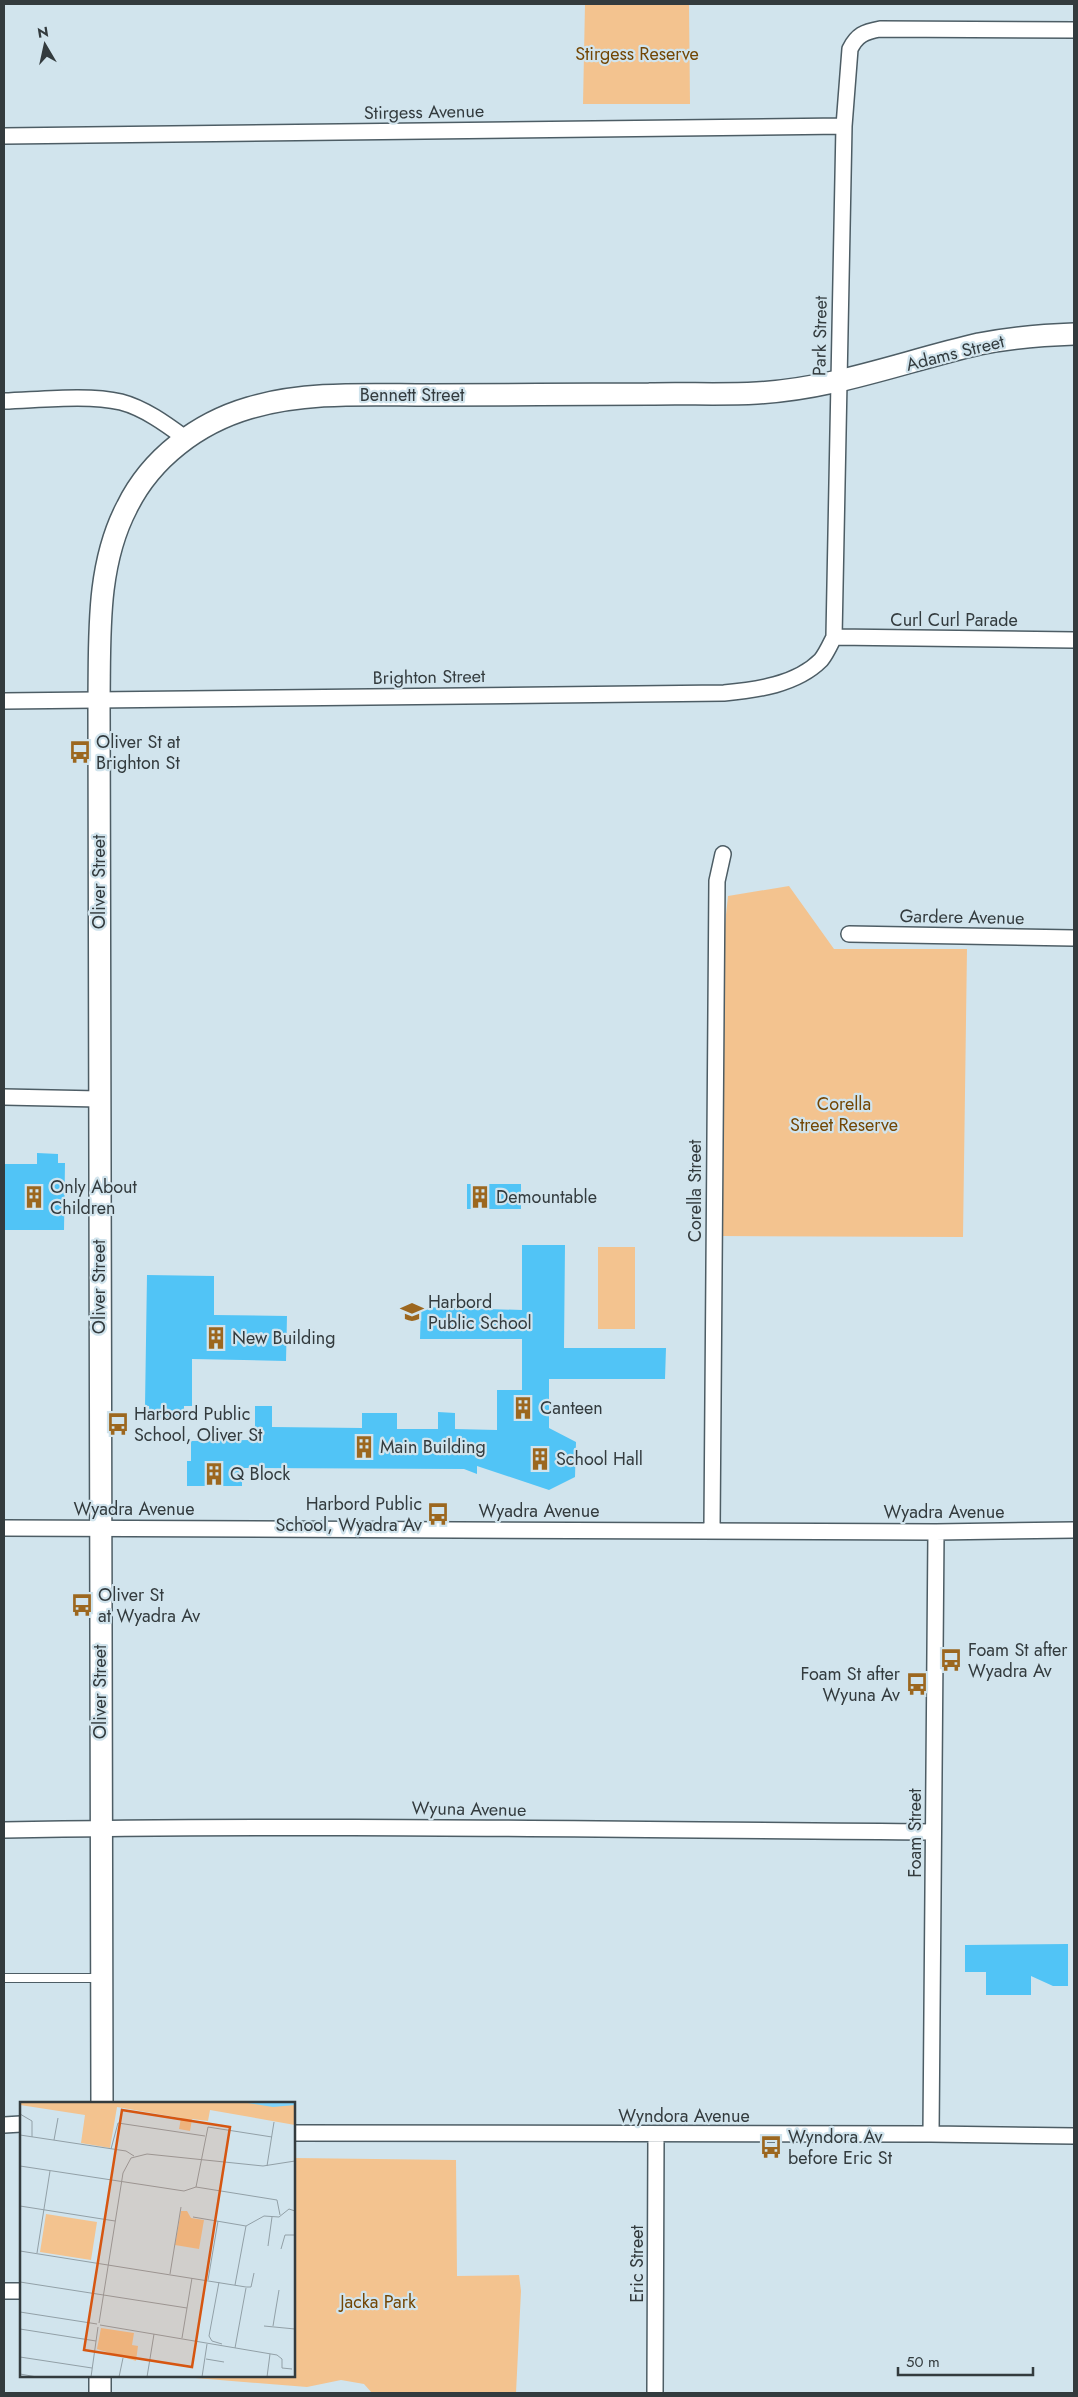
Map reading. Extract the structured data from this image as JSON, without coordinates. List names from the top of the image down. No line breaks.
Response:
{"streets":{"main road":["Adams Street","Bennett Street","Oliver Street"],"street":["Stirgess Avenue","Park Street","Curl Curl Parade","Brighton Street","Gardere Avenue","Corella Street","Wyadra Avenue","Wyuna Avenue","Foam Street","Wyndora Avenue","Eric Street"]},"crossings":[["Stirgess Avenue","Park Street"],["Park Street","Adams Street"],["Park Street","Bennett Street"],["Park Street","Curl Curl Parade"],["Park Street","Brighton Street"],["Adams Street","Bennett Street"],["Bennett Street","Oliver Street"],["Curl Curl Parade","Brighton Street"],["Brighton Street","Oliver Street"],["Oliver Street","Wyadra Avenue"],["Oliver Street","Wyuna Avenue"],["Corella Street","Wyadra Avenue"],["Wyadra Avenue","Foam Street"],["Wyuna Avenue","Foam Street"],["Foam Street","Wyndora Avenue"],["Wyndora Avenue","Eric Street"]],"parks":["Stirgess Reserve","Corella Street Reserve","Jacka Park"],"places":{"bus stop":["Oliver St at Brighton St","Harbord Public School, Oliver St","Harbord Public School, Wyadra Av","Oliver St at Wyadra Av","Foam St after Wyadra Av","Foam St after Wyuna Av","Wyndora Av before Eric St"],"building":["Only About Children","Demountable","New Building","Canteen","Main Building","School Hall","Q Block"],"school or university":["Harbord Public School"]},"scale_bar":"50 m","north":"top"}
